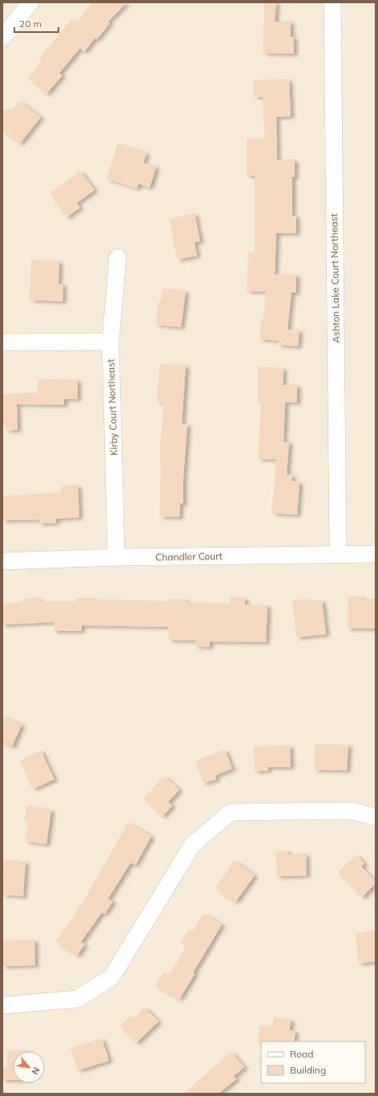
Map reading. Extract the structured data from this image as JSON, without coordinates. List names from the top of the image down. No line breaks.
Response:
{"streets":{"street":["Ashton Lake Court Northeast","Kirby Court Northeast","Chandler Court"]},"crossings":[["Ashton Lake Court Northeast","Chandler Court"],["Kirby Court Northeast","Chandler Court"]],"legend":["Road","Building"],"scale_bar":"20 m","north":"bottom right"}
